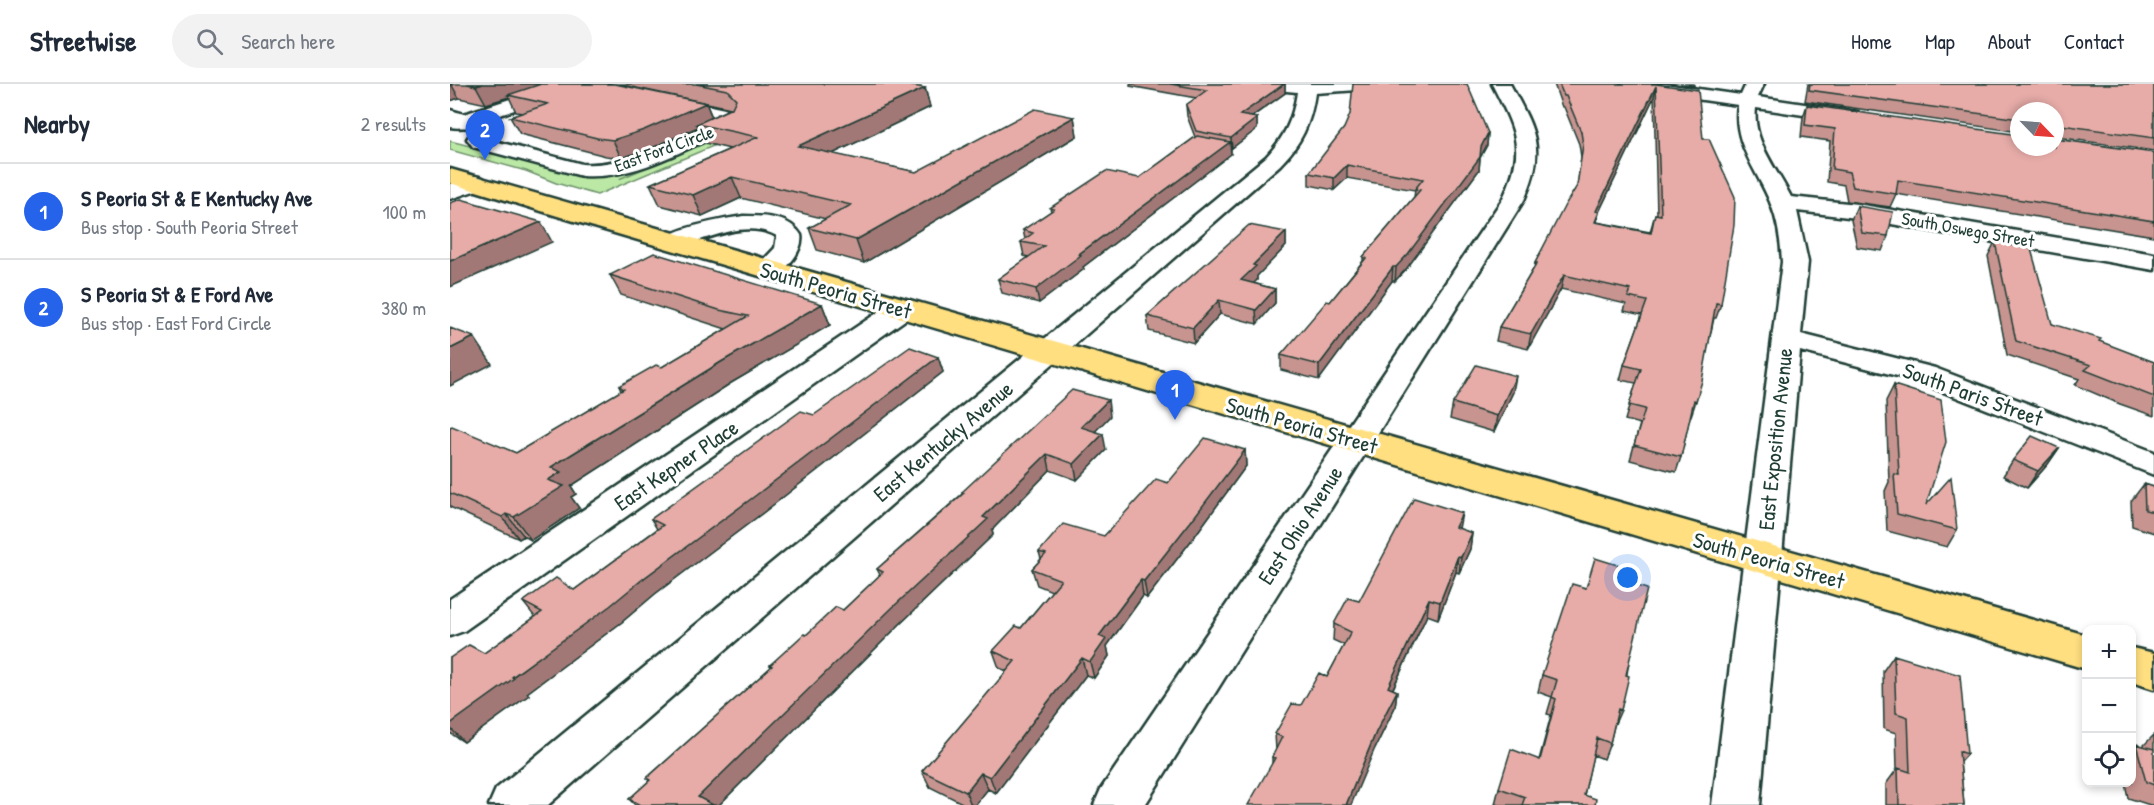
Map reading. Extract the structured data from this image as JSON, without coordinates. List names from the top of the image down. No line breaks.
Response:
{"streets":{"main road":["South Peoria Street"],"street":["East Ford Circle","South Oswego Street","South Paris Street","East Exposition Avenue","East Kentucky Avenue","East Kepner Place","East Ohio Avenue"]},"crossings":[["South Oswego Street","East Exposition Avenue"],["South Peoria Street","East Exposition Avenue"],["South Peoria Street","East Kentucky Avenue"],["South Peoria Street","East Kepner Place"],["South Peoria Street","East Ohio Avenue"],["South Paris Street","East Exposition Avenue"]],"north":"bottom right","page":{"header":"Streetwise","search":"Search here","nav":["Home","Map","About","Contact"],"heading":["Nearby","2 results"],"pins":["2","1"],"list":[{"mark":"1","name":"S Peoria St & E Kentucky Ave","note":"Bus stop · South Peoria Street","value":"100 m"},{"mark":"2","name":"S Peoria St & E Ford Ave","note":"Bus stop · East Ford Circle","value":"380 m"}],"map_buttons":["+","−"]}}
